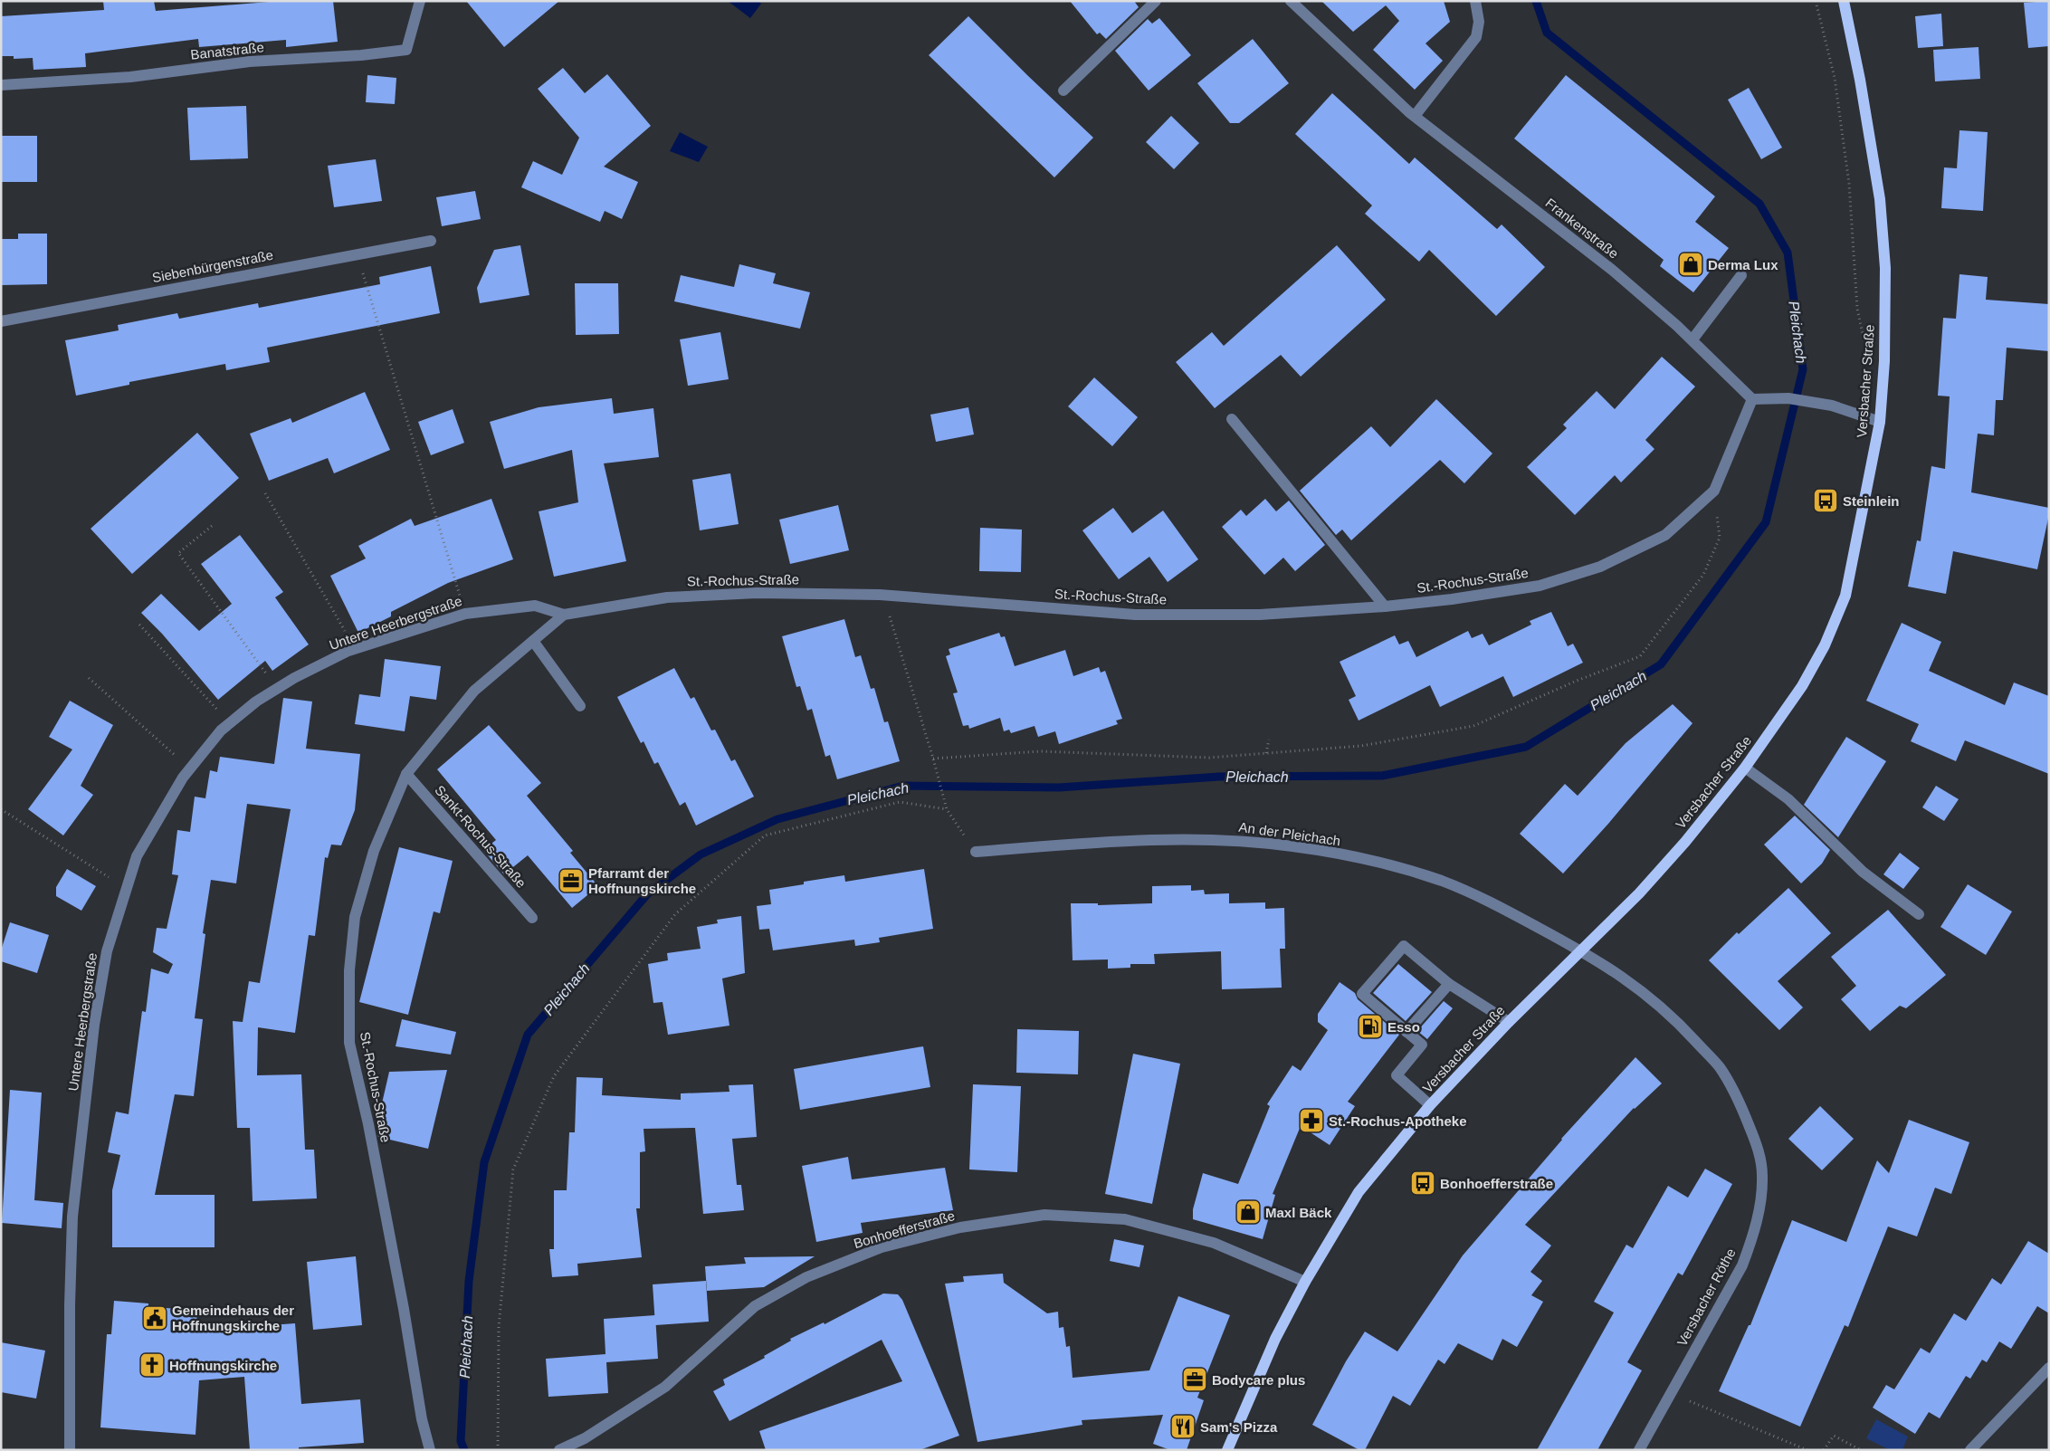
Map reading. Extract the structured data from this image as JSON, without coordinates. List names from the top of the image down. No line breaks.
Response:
{"streets":{"main road":["Versbacher Straße"],"street":["Banatstraße","Frankenstraße","Siebenbürgenstraße","St.-Rochus-Straße","Untere Heerbergstraße","An der Pleichach","Sankt-Rochus-Straße","Bonhoefferstraße","Versbacher Röthe"]},"crossings":[["Frankenstraße","St.-Rochus-Straße"],["Versbacher Straße","An der Pleichach"],["Versbacher Straße","Bonhoefferstraße"],["Versbacher Straße","Versbacher Röthe"],["St.-Rochus-Straße","Untere Heerbergstraße"],["St.-Rochus-Straße","Sankt-Rochus-Straße"],["An der Pleichach","Versbacher Röthe"]],"water":["Pleichach"],"places":{"shop":["Derma Lux","Maxl Bäck"],"bus stop":["Steinlein","Bonhoefferstraße"],"office":["Pfarramt der Hoffnungskirche","Bodycare plus"],"fuel station":["Esso"],"pharmacy":["St.-Rochus-Apotheke"],"public building":["Gemeindehaus der Hoffnungskirche"],"church":["Hoffnungskirche"],"restaurant":["Sam's Pizza"]}}
